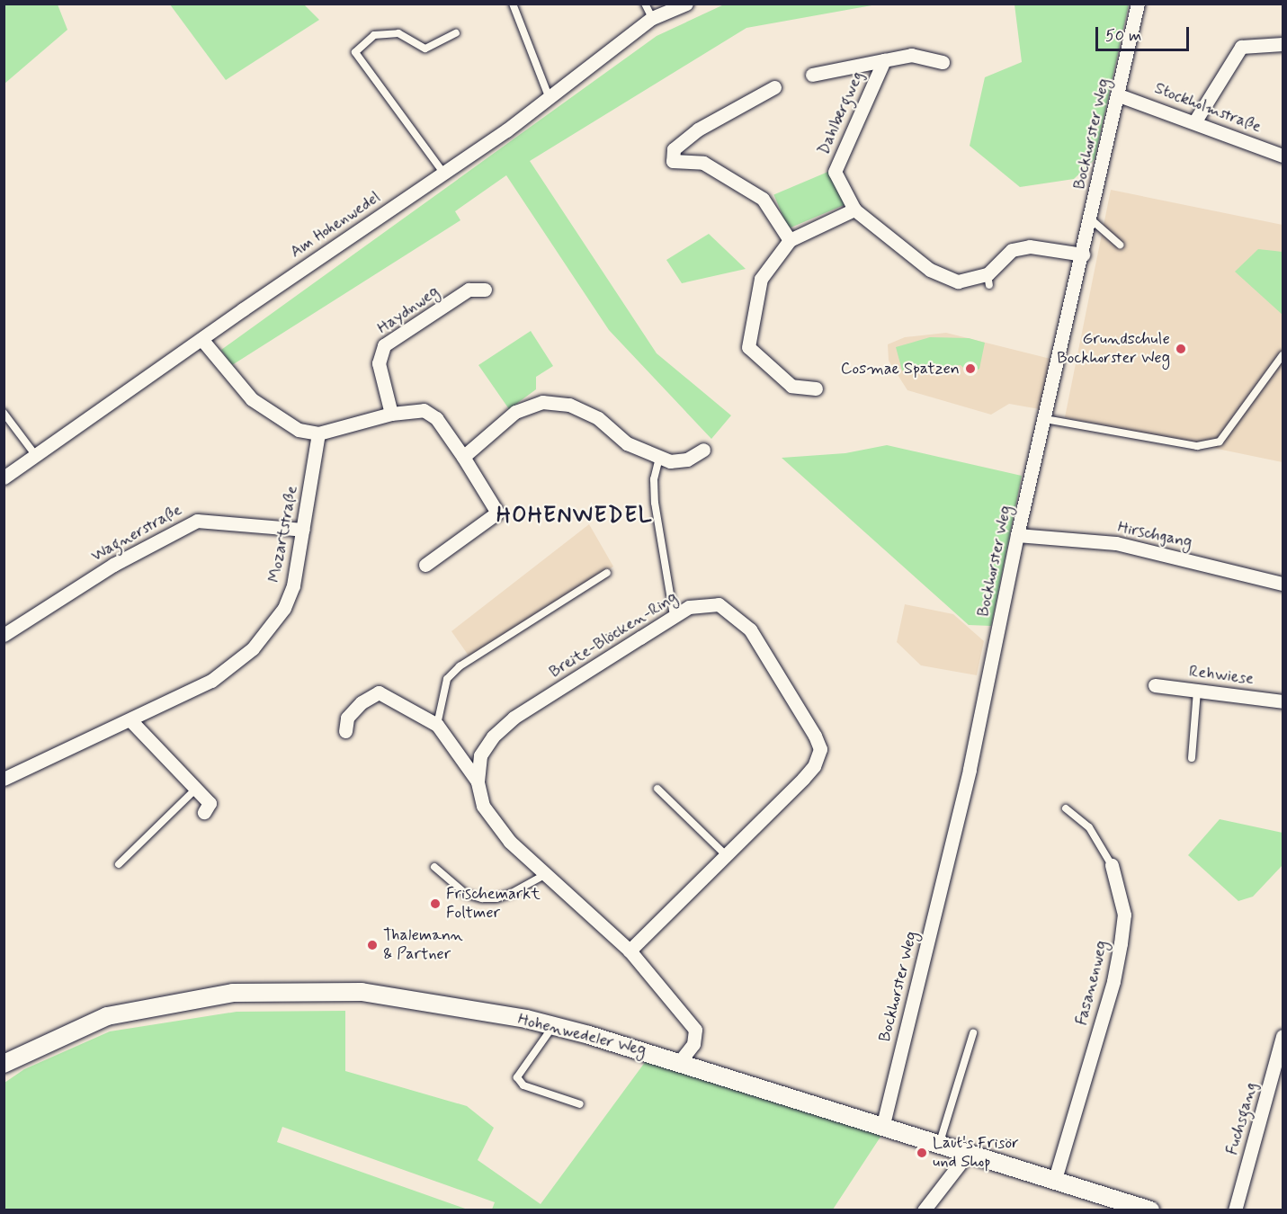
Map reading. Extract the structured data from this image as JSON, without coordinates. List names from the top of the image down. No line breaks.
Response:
{"streets":{"street":["Stockholmstraße","Dahlbergweg","Bockhorster Weg","Am Hohenwedel","Haydnweg","Wagnerstraße","Mozartstraße","Hirschgang","Breite-Blöcken-Ring","Rehwiese","Fasanenweg","Hohenwedeler Weg","Fuchsgang"]},"crossings":[["Stockholmstraße","Bockhorster Weg"],["Bockhorster Weg","Hirschgang"],["Bockhorster Weg","Hohenwedeler Weg"],["Wagnerstraße","Mozartstraße"],["Breite-Blöcken-Ring","Hohenwedeler Weg"],["Fasanenweg","Hohenwedeler Weg"]],"districts":["HOHENWEDEL"],"places":["Grundschule Bockhorster Weg","Cosmae Spatzen","Frischemarkt Foltmer","Thalemann & Partner","Laut's Frisör und Shop"],"scale_bar":"50 m"}
